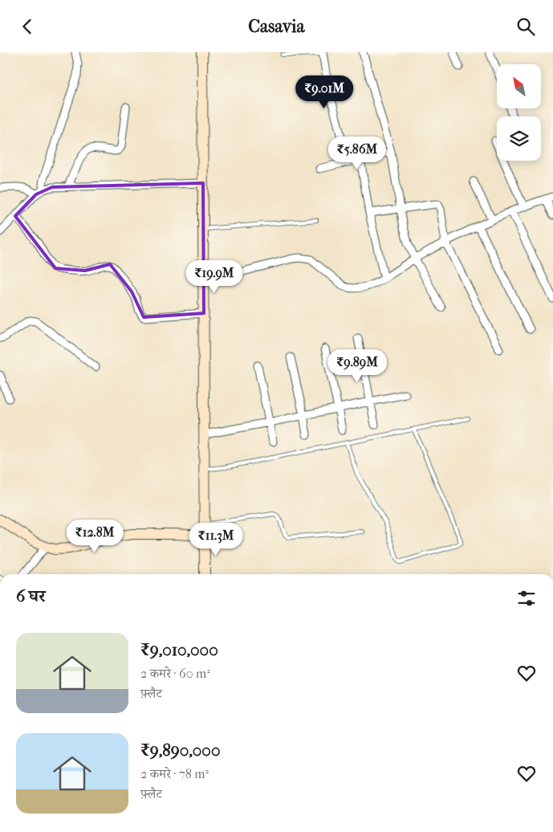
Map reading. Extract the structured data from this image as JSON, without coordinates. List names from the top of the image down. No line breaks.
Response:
{"north":"top left","page":{"header":"Casavia","price":["₹9.01M","₹5.86M","₹19.9M","₹9.89M","₹12.8M","₹11.3M"],"heading":"6 घर","list":[{"name":"₹9,010,000","note":"2 कमरे · 60 m² · फ़्लैट"},{"name":"₹9,890,000","note":"2 कमरे · 78 m² · फ़्लैट"}]}}
